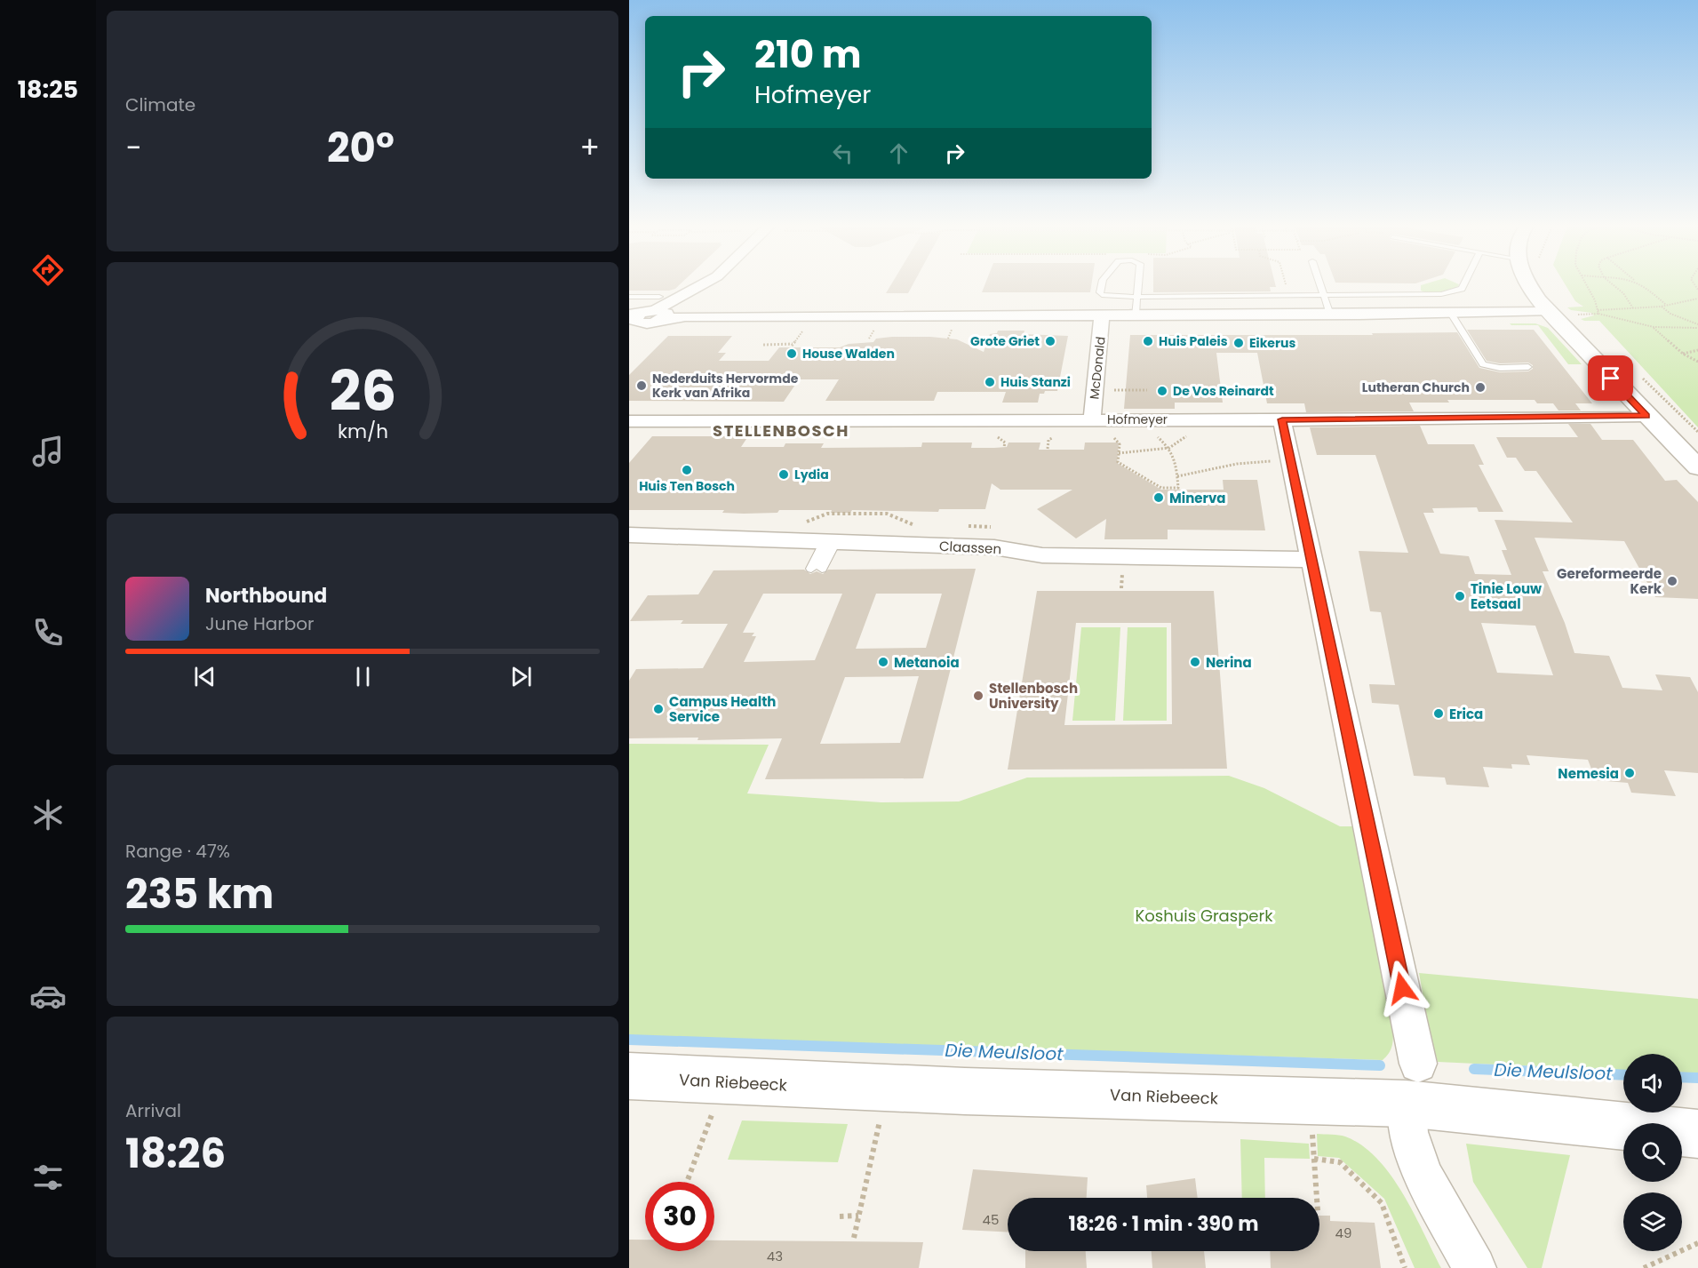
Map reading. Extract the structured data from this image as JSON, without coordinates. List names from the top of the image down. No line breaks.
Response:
{"streets":{"street":["McDonald","Hofmeyer","Claassen","Van Riebeeck"]},"crossings":[["McDonald","Hofmeyer"]],"districts":["STELLENBOSCH"],"water":["Die Meulsloot"],"parks":["Koshuis Grasperk"],"places":["Grote Griet","Huis Paleis","Eikerus","House Walden","Huis Stanzi","Nederduits Hervormde Kerk van Afrika","Lutheran Church","De Vos Reinardt","Huis Ten Bosch","Lydia","Minerva","Gereformeerde Kerk","Tinie Louw Eetsaal","Metanoia","Nerina","Stellenbosch University","Campus Health Service","Erica","Nemesia"],"house_numbers":["45","49","43"],"page":{"tabs":"18:25","tile":["Climate",["Range · 47%","235 km"],["Arrival","18:26"]],"turn":["210 m","Hofmeyer"],"heat":["−","20°","+"],"song":["Northbound","June Harbor"],"limit":"30","trip":"18:26 · 1 min · 390 m","gauge":["26","km/h"]}}
